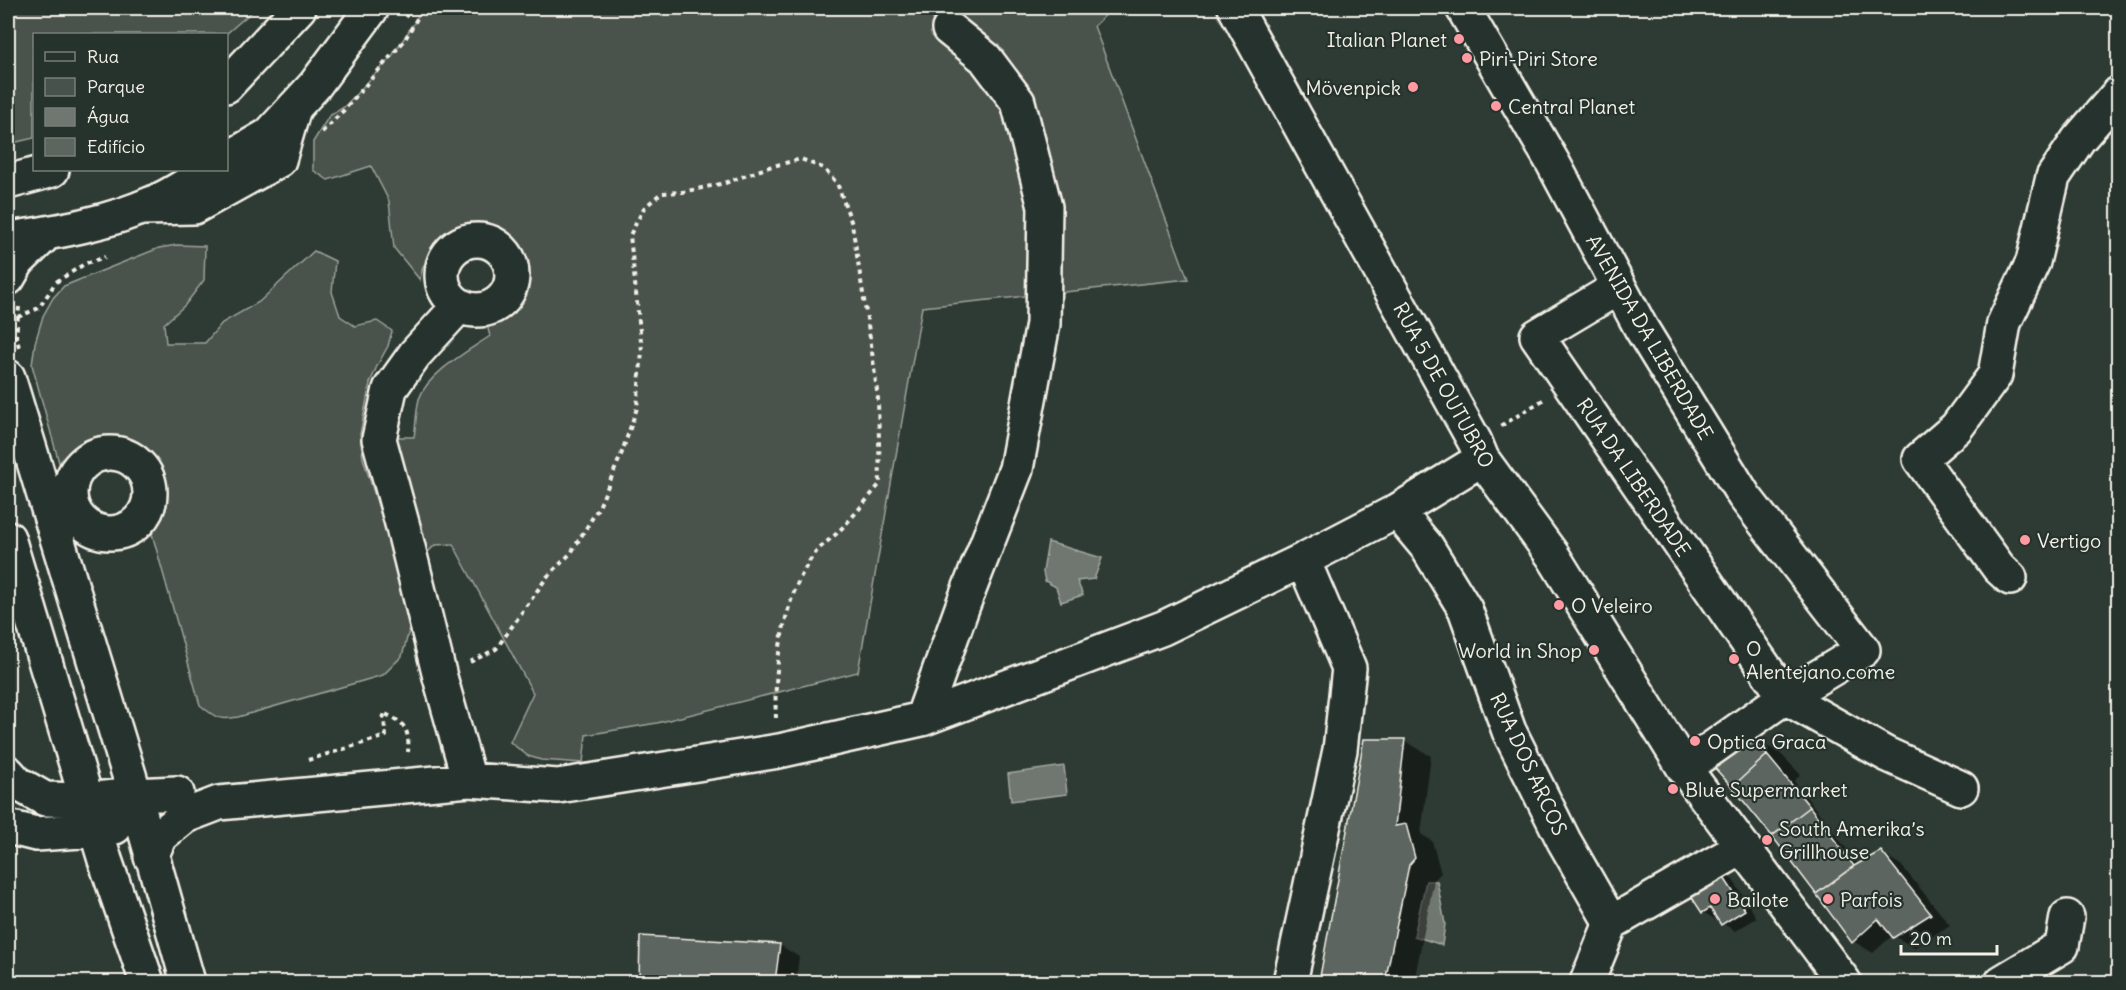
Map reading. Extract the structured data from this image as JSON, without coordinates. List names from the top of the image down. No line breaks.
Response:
{"streets":{"street":["AVENIDA DA LIBERDADE","RUA 5 DE OUTUBRO","RUA DA LIBERDADE","RUA DOS ARCOS"]},"crossings":[["AVENIDA DA LIBERDADE","RUA DA LIBERDADE"]],"places":["Italian Planet","Piri-Piri Store","Mövenpick","Central Planet","Vertigo","O Veleiro","World in Shop","O Alentejano.come","Optica Graca","Blue Supermarket","South Amerika’s Grillhouse","Bailote","Parfois"],"legend":["Rua","Parque","Água","Edifício"],"scale_bar":"20 m"}
